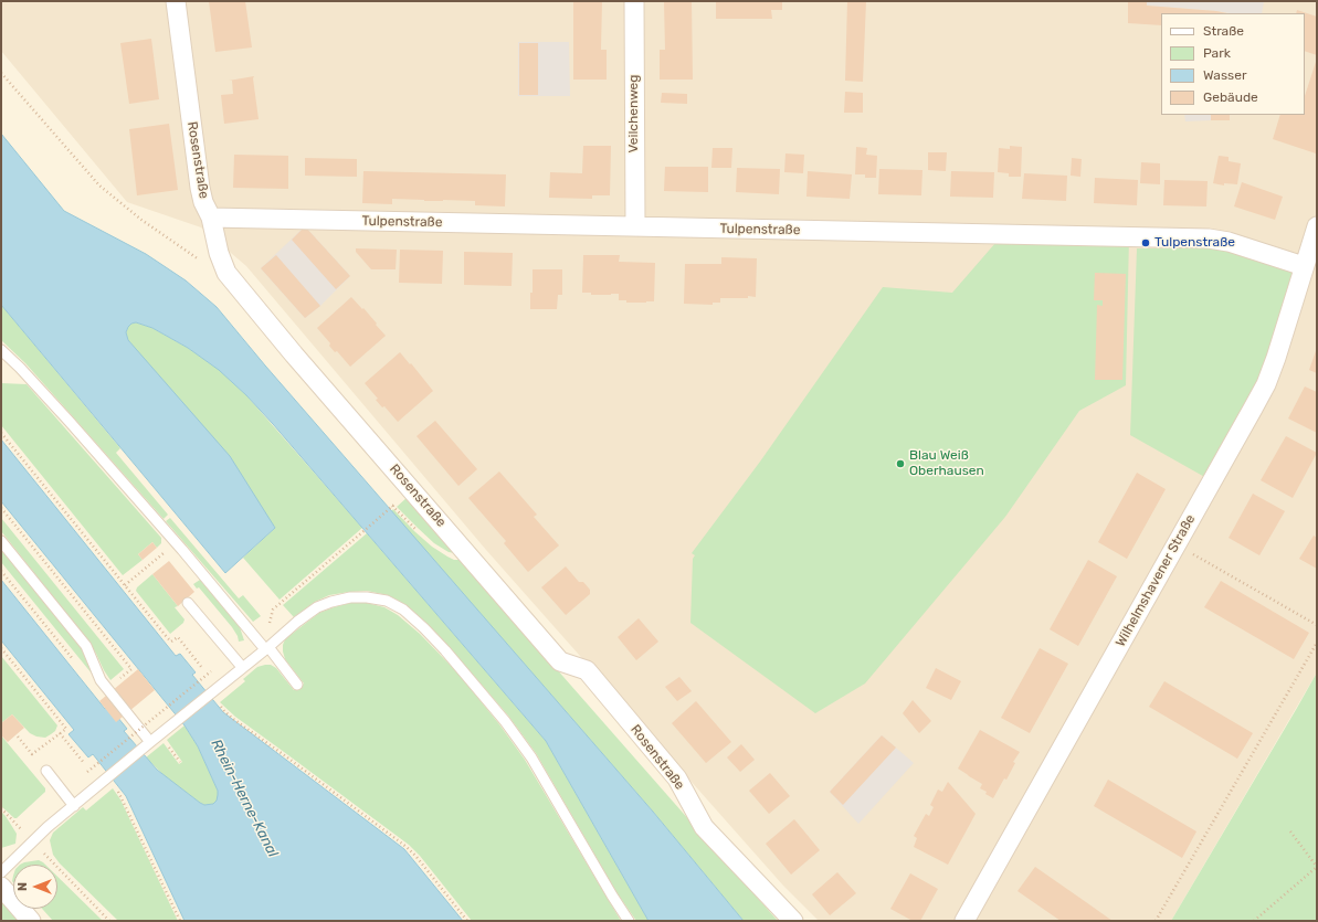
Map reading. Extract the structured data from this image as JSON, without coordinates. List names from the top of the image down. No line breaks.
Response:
{"streets":{"street":["Veilchenweg","Rosenstraße","Tulpenstraße","Wilhelmshavener Straße"]},"crossings":[["Veilchenweg","Tulpenstraße"],["Rosenstraße","Tulpenstraße"],["Tulpenstraße","Wilhelmshavener Straße"]],"water":["Rhein-Herne-Kanal"],"places":["Tulpenstraße","Blau Weiß Oberhausen"],"legend":["Straße","Park","Wasser","Gebäude"],"north":"left"}
